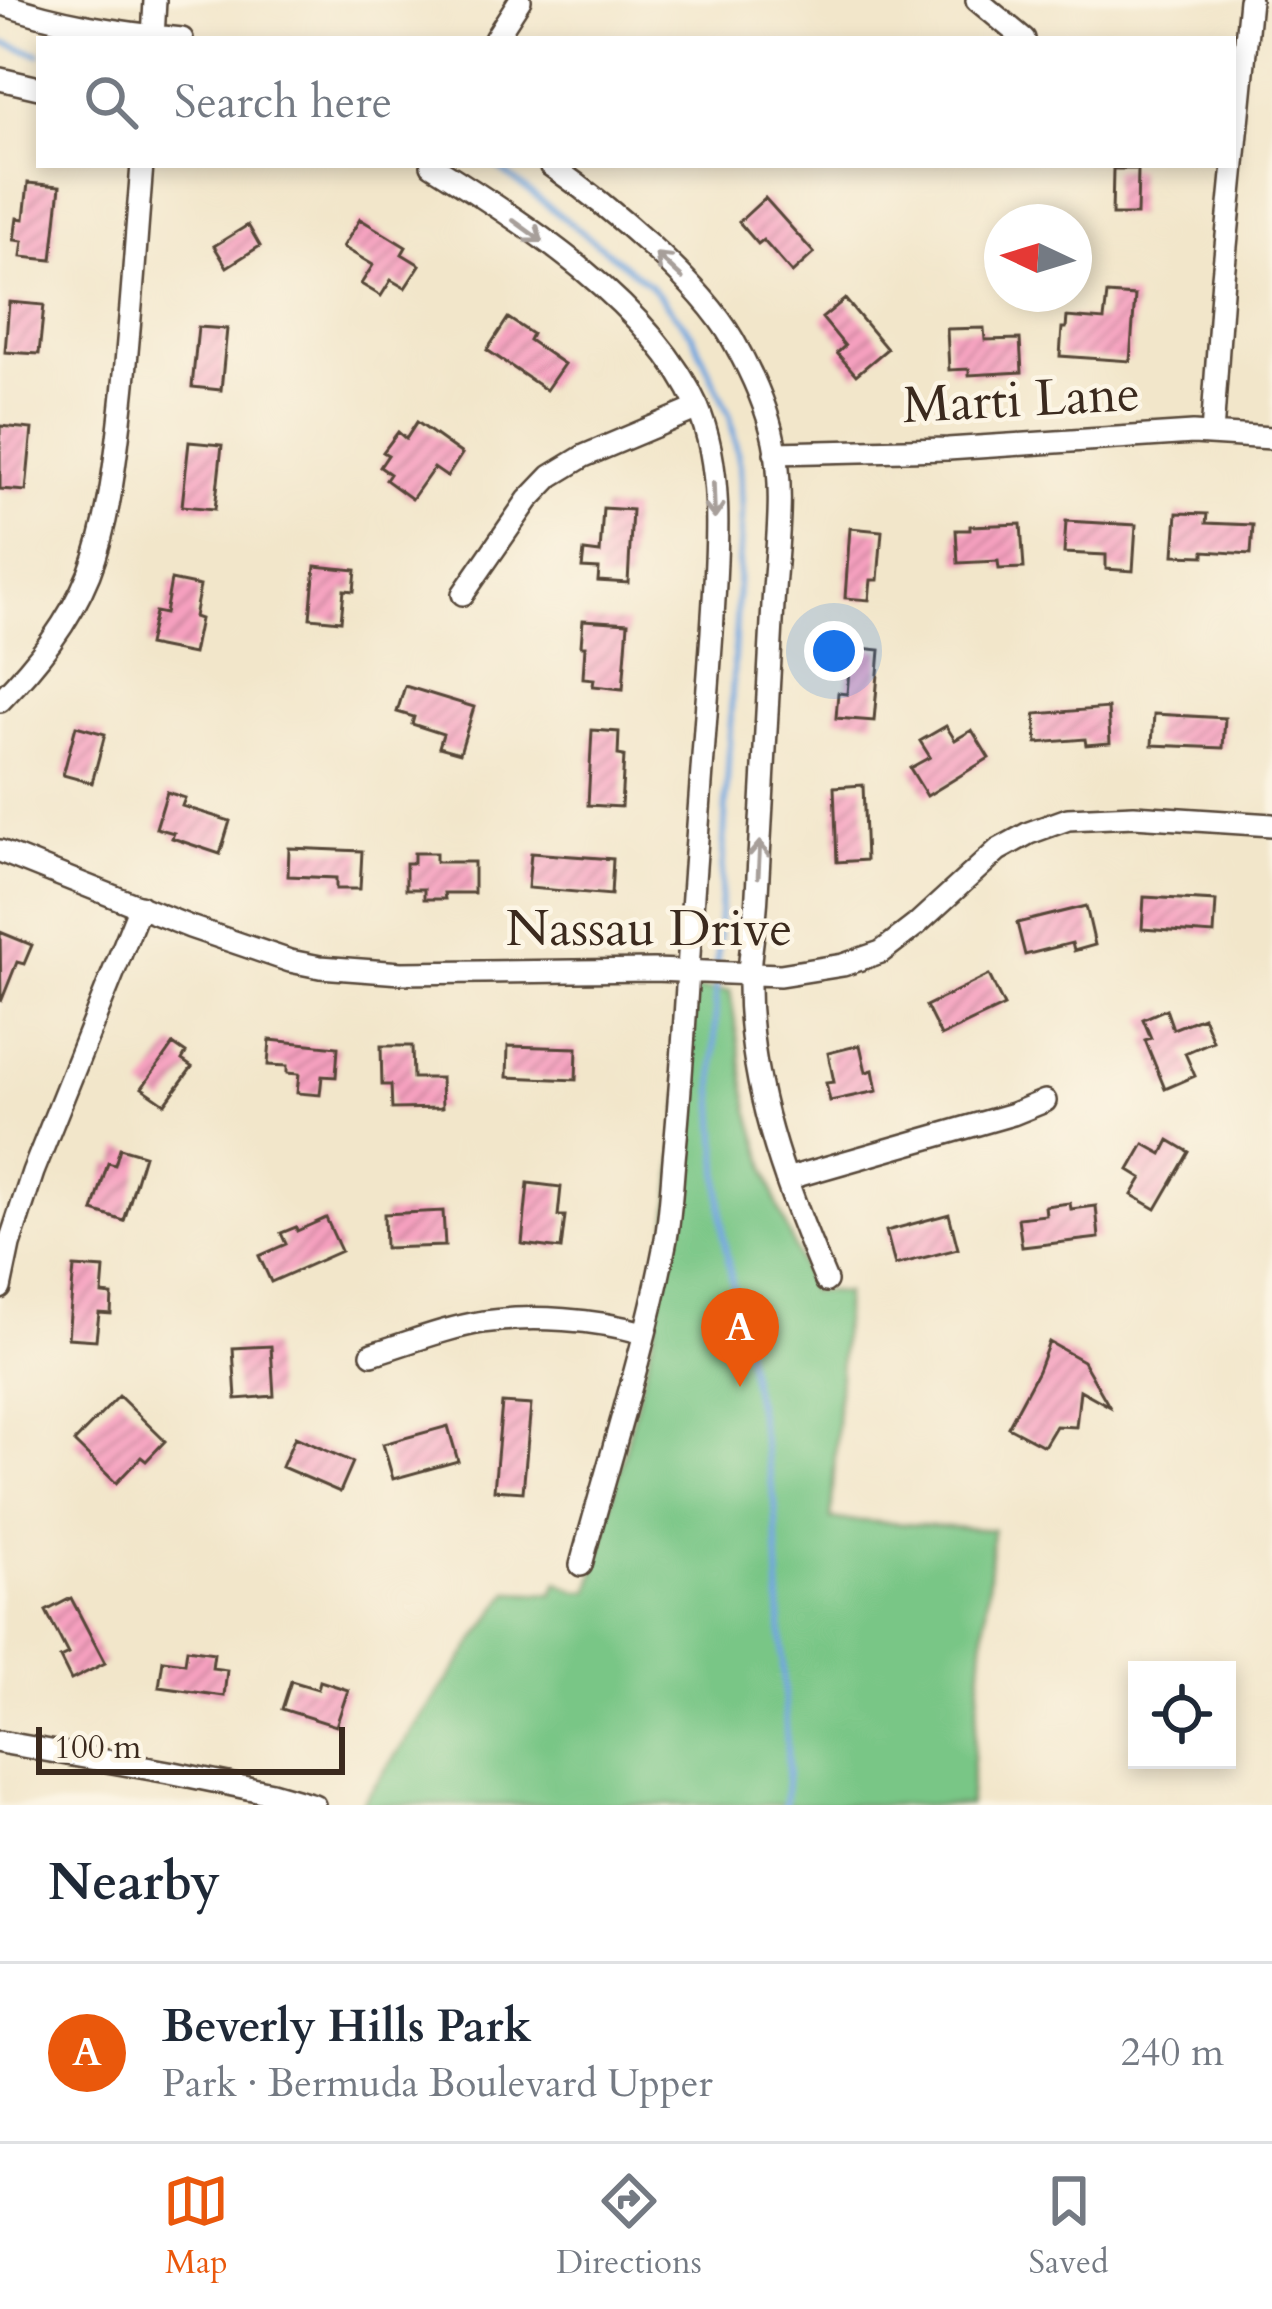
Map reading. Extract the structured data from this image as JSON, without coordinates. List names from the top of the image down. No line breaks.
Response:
{"streets":{"street":["Marti Lane","Nassau Drive"]},"scale_bar":"100 m","north":"left","page":{"search":"Search here","pins":"A","scale":"100 m","heading":"Nearby","list":[{"mark":"A","name":"Beverly Hills Park","note":"Park · Bermuda Boulevard Upper","value":"240 m"}],"nav":["Map","Directions","Saved"]}}
